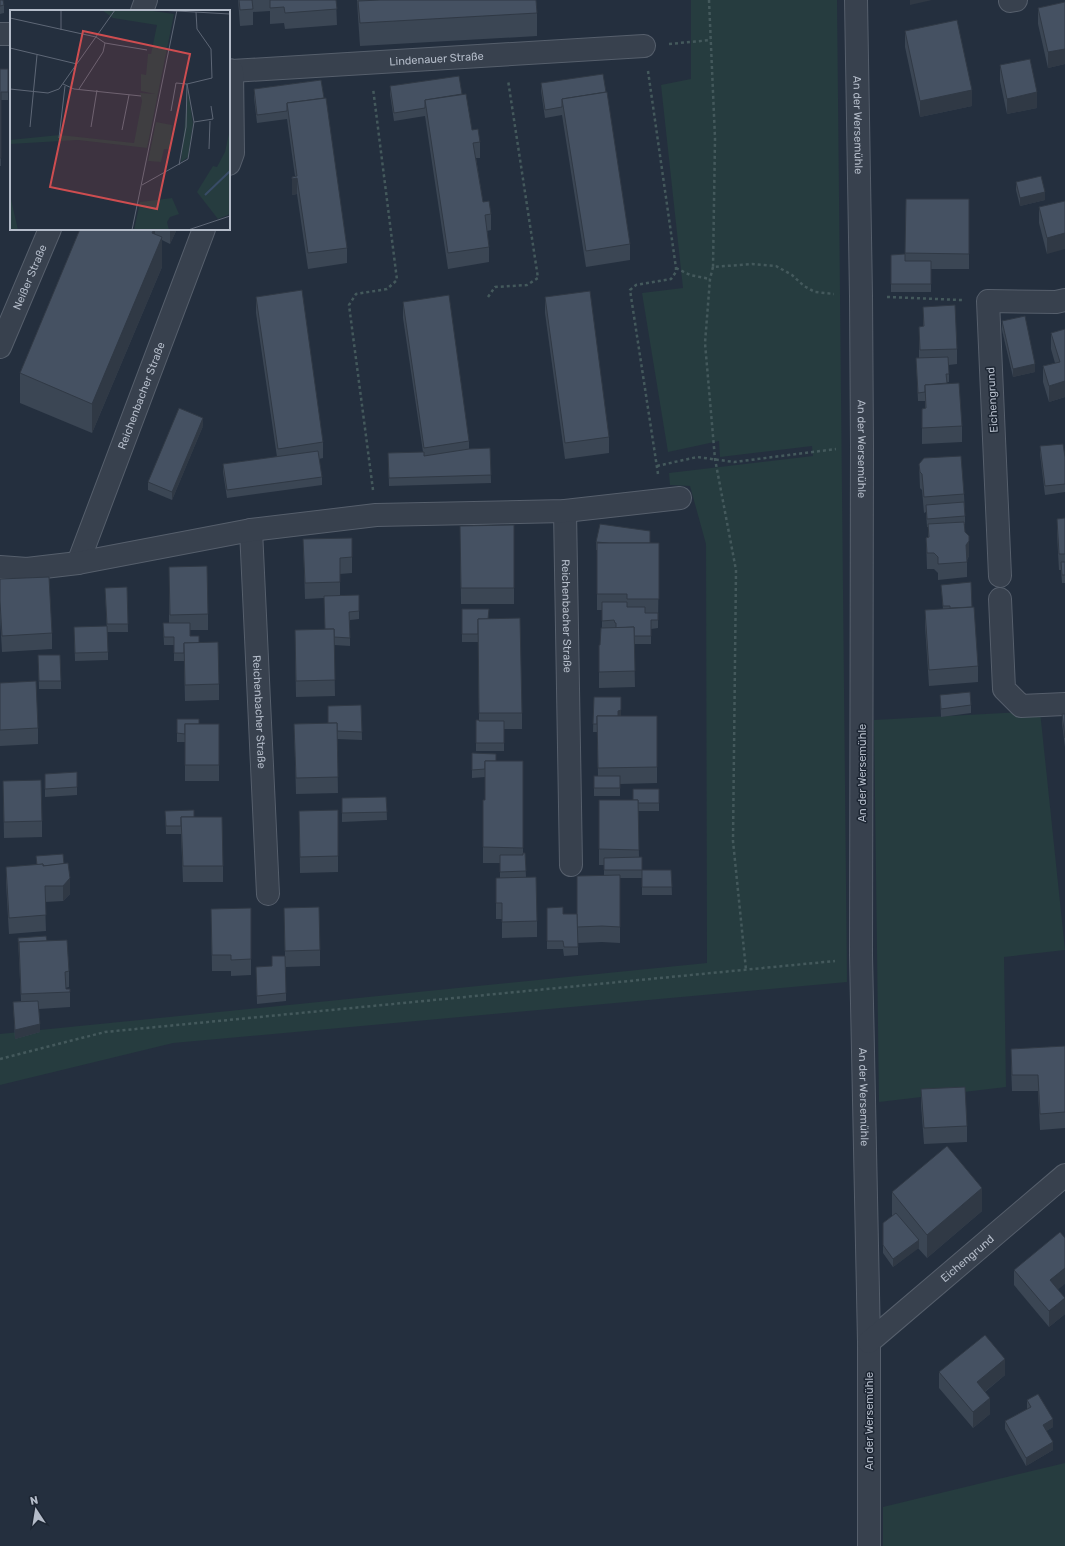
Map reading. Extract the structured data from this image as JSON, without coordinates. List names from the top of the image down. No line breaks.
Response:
{"streets":{"street":["Lindenauer Straße","An der Wersemühle","Neißer Straße","Reichenbacher Straße","Eichengrund"]},"crossings":[["An der Wersemühle","Eichengrund"]],"north":"top"}
